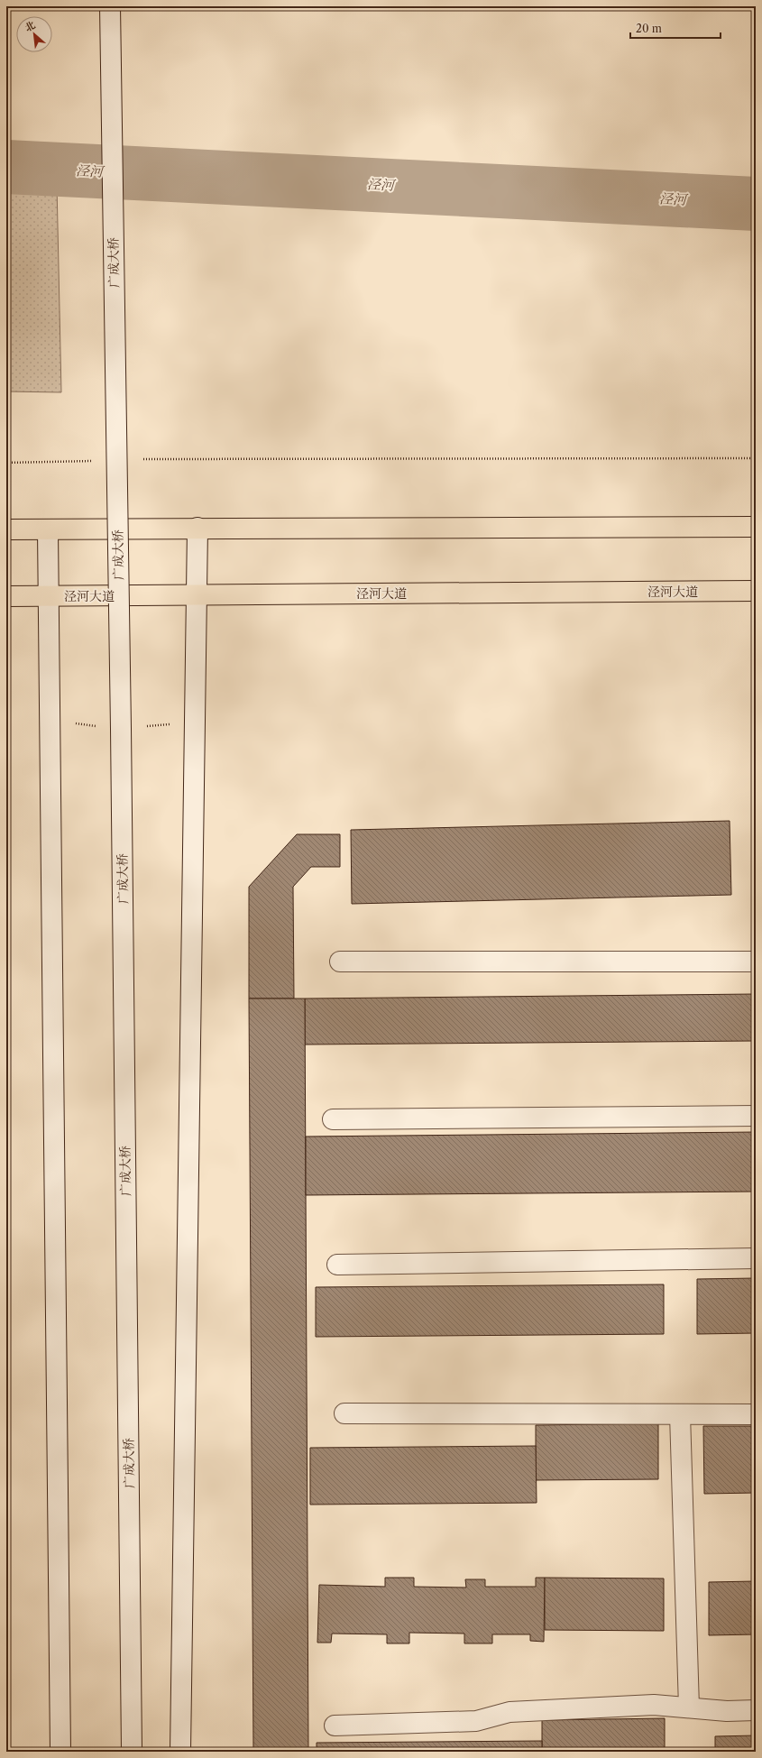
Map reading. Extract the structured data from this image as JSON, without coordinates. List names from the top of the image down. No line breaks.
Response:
{"streets":{"main road":["广成大桥","泾河大道"]},"water":["泾河"],"scale_bar":"20 m","north":"top left"}
